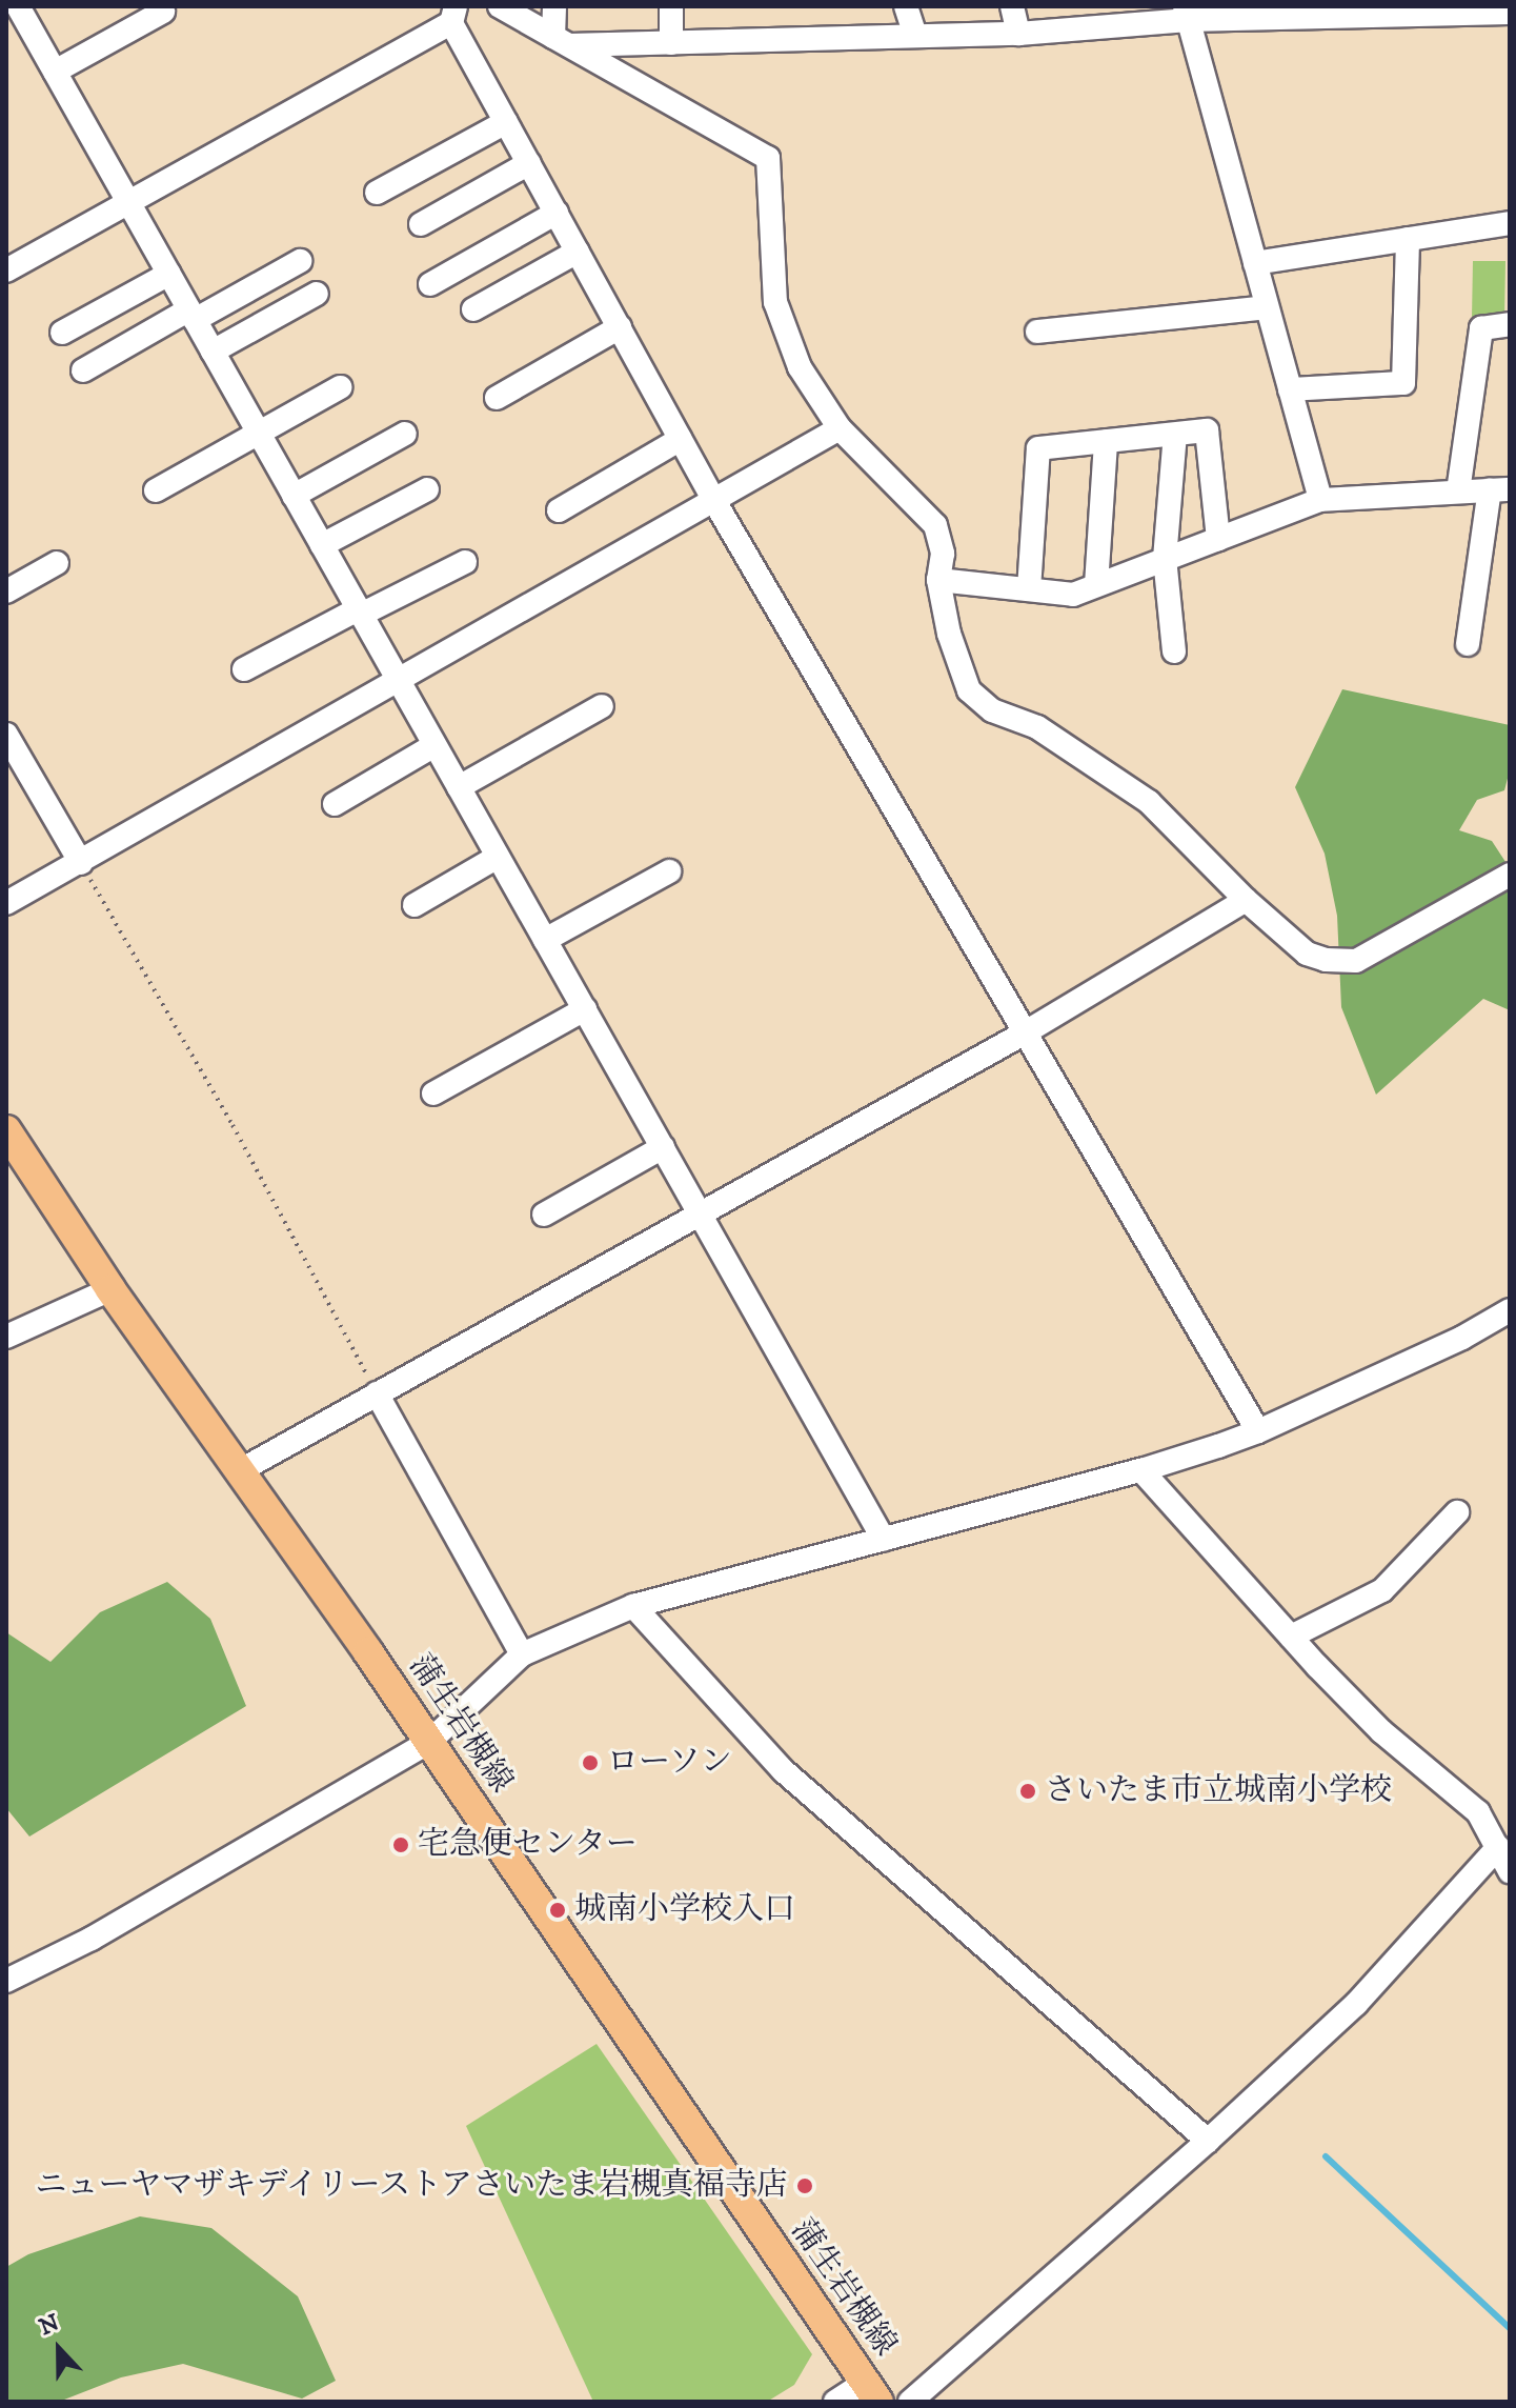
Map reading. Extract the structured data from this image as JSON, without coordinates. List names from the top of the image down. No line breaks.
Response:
{"streets":{"main road":["蒲生岩槻線"]},"places":["ローソン","さいたま市立城南小学校","宅急便センター","城南小学校入口","ニューヤマザキデイリーストアさいたま岩槻真福寺店"],"north":"top"}
